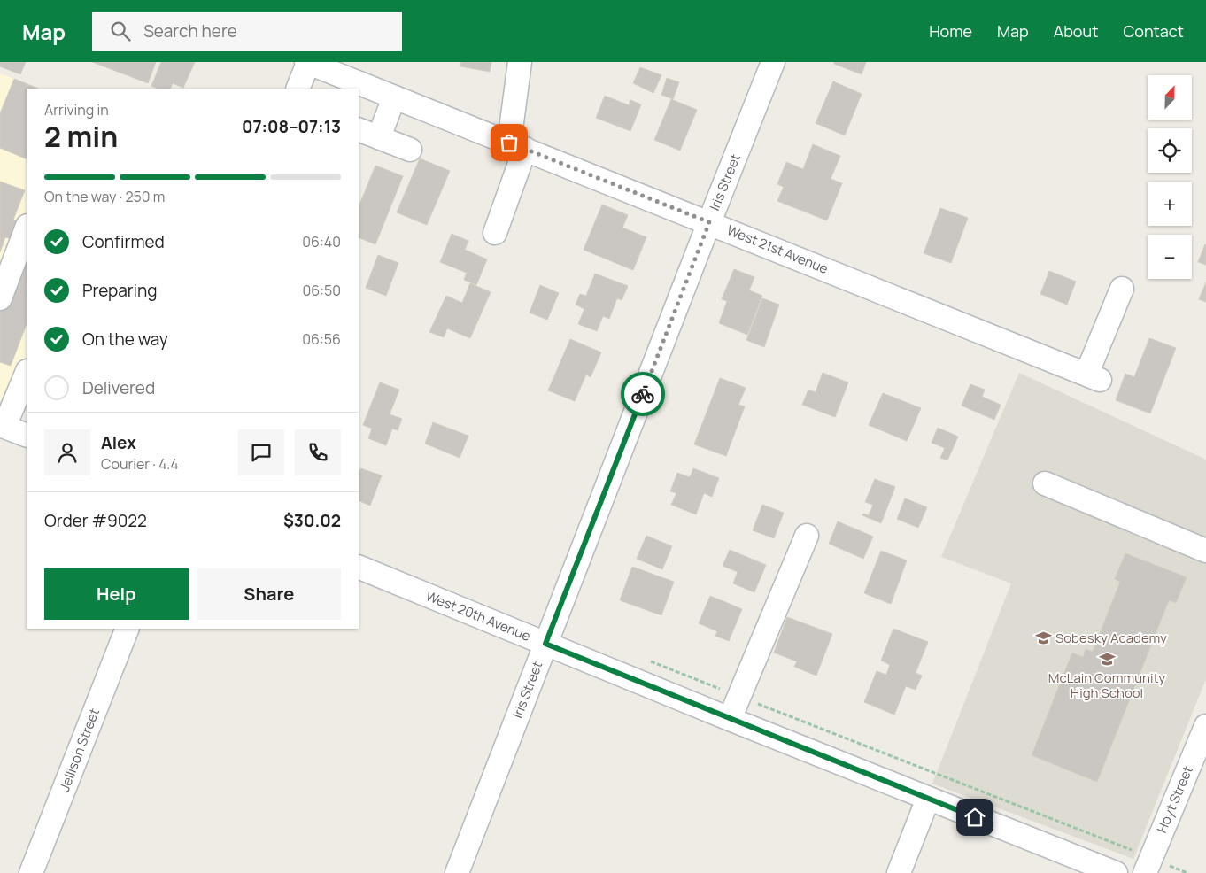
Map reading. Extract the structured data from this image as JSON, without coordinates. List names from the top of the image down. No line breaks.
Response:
{"streets":{"street":["Iris Street","West 21st Avenue","West 20th Avenue","Jellison Street","Hoyt Street"]},"crossings":[["Iris Street","West 21st Avenue"],["Iris Street","West 20th Avenue"]],"places":{"school or university":["Sobesky Academy","McLain Community High School"]},"north":"top","page":{"header":"Map","search":"Search here","nav":["Home","Map","About","Contact"],"map_buttons":["+","−"],"heading":["2 min","Arriving in","07:08–07:13"],"panel":["Alex","Courier · 4.4","Order #9022","$30.02"],"bar":"On the way · 250 m","list":[["Confirmed","06:40"],["Preparing","06:50"],["On the way","06:56"],"Delivered"],"buttons":["Help","Share"]}}
